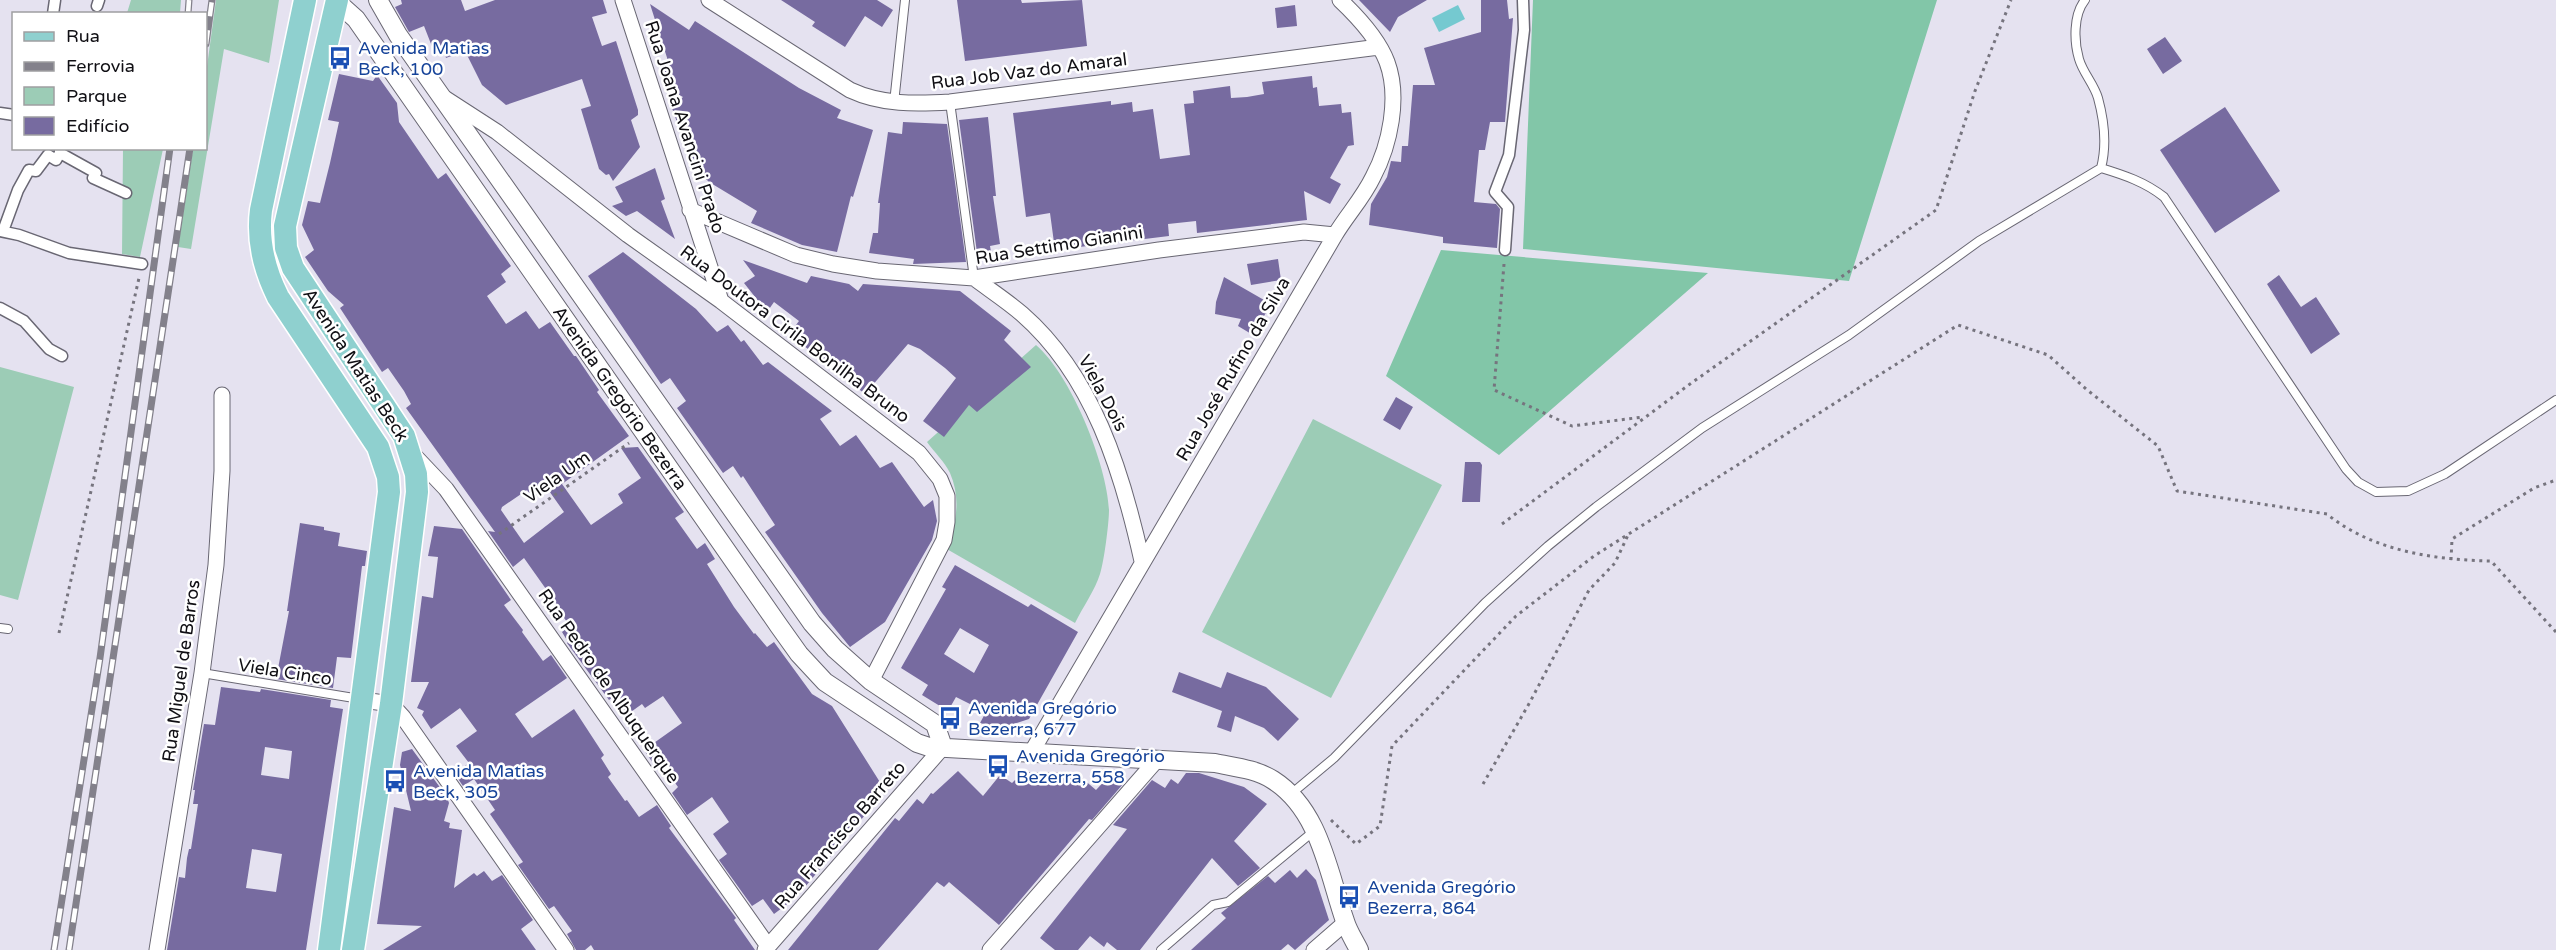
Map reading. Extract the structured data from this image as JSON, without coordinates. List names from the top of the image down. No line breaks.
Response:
{"streets":{"main road":["Avenida Matias Beck"],"street":["Rua Job Vaz do Amaral","Rua Joana Avancini Prado","Rua Settimo Gianini","Rua Doutora Cirila Bonilha Bruno","Rua José Rufino da Silva","Viela Dois","Avenida Gregório Bezerra","Rua Miguel de Barros","Rua Pedro de Albuquerque","Rua Francisco Barreto"],"lane":["Viela Cinco"],"path":["Viela Um"]},"crossings":[["Rua Job Vaz do Amaral","Rua José Rufino da Silva"],["Rua Joana Avancini Prado","Rua Settimo Gianini"],["Rua Joana Avancini Prado","Rua Doutora Cirila Bonilha Bruno"],["Rua Settimo Gianini","Rua José Rufino da Silva"],["Rua Settimo Gianini","Viela Dois"],["Rua Doutora Cirila Bonilha Bruno","Avenida Gregório Bezerra"],["Avenida Matias Beck","Avenida Gregório Bezerra"],["Avenida Matias Beck","Viela Cinco"],["Avenida Matias Beck","Rua Pedro de Albuquerque"],["Rua José Rufino da Silva","Viela Dois"],["Rua José Rufino da Silva","Avenida Gregório Bezerra"],["Avenida Gregório Bezerra","Viela Um"],["Avenida Gregório Bezerra","Rua Francisco Barreto"],["Viela Um","Rua Pedro de Albuquerque"],["Rua Miguel de Barros","Viela Cinco"],["Rua Pedro de Albuquerque","Rua Francisco Barreto"]],"places":{"bus stop":["Avenida Matias Beck, 100","Avenida Gregório Bezerra, 677","Avenida Gregório Bezerra, 558","Avenida Matias Beck, 305","Avenida Gregório Bezerra, 864"]},"legend":["Rua","Ferrovia","Parque","Edifício"]}
